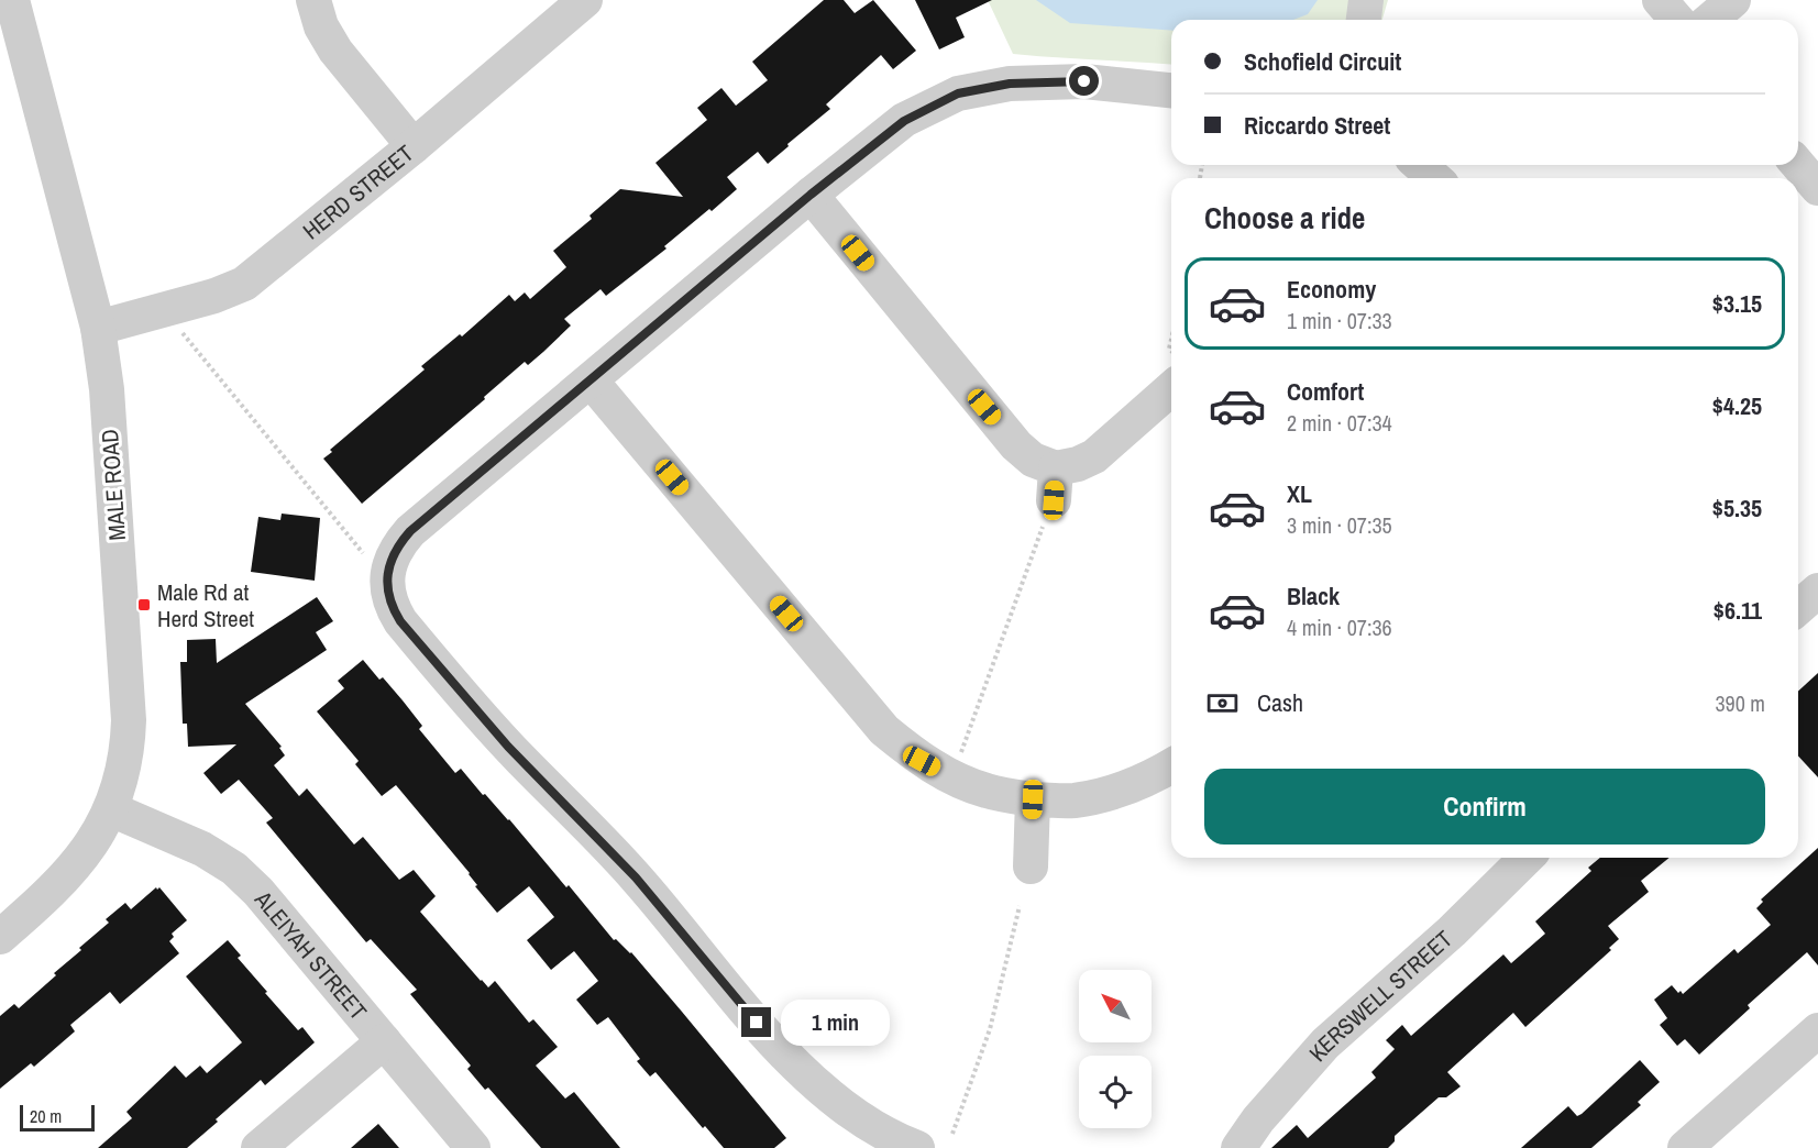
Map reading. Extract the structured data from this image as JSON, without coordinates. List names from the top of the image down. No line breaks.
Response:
{"streets":{"street":["HERD STREET","MALE ROAD","ALEIYAH STREET","KERSWELL STREET"]},"crossings":[["HERD STREET","MALE ROAD"],["MALE ROAD","ALEIYAH STREET"]],"places":{"transit":["Male Rd at Herd Street"]},"scale_bar":"20 m","north":"top left","page":{"banner":["Schofield Circuit","Riccardo Street"],"heading":"Choose a ride","list":[{"name":"Economy","note":"1 min · 07:33","value":"$3.15"},{"name":"Comfort","note":"2 min · 07:34","value":"$4.25"},{"name":"XL","note":"3 min · 07:35","value":"$5.35"},{"name":"Black","note":"4 min · 07:36","value":"$6.11"}],"pay":["Cash","390 m"],"buttons":"Confirm","bubble":"1 min","scale":"20 m"}}
